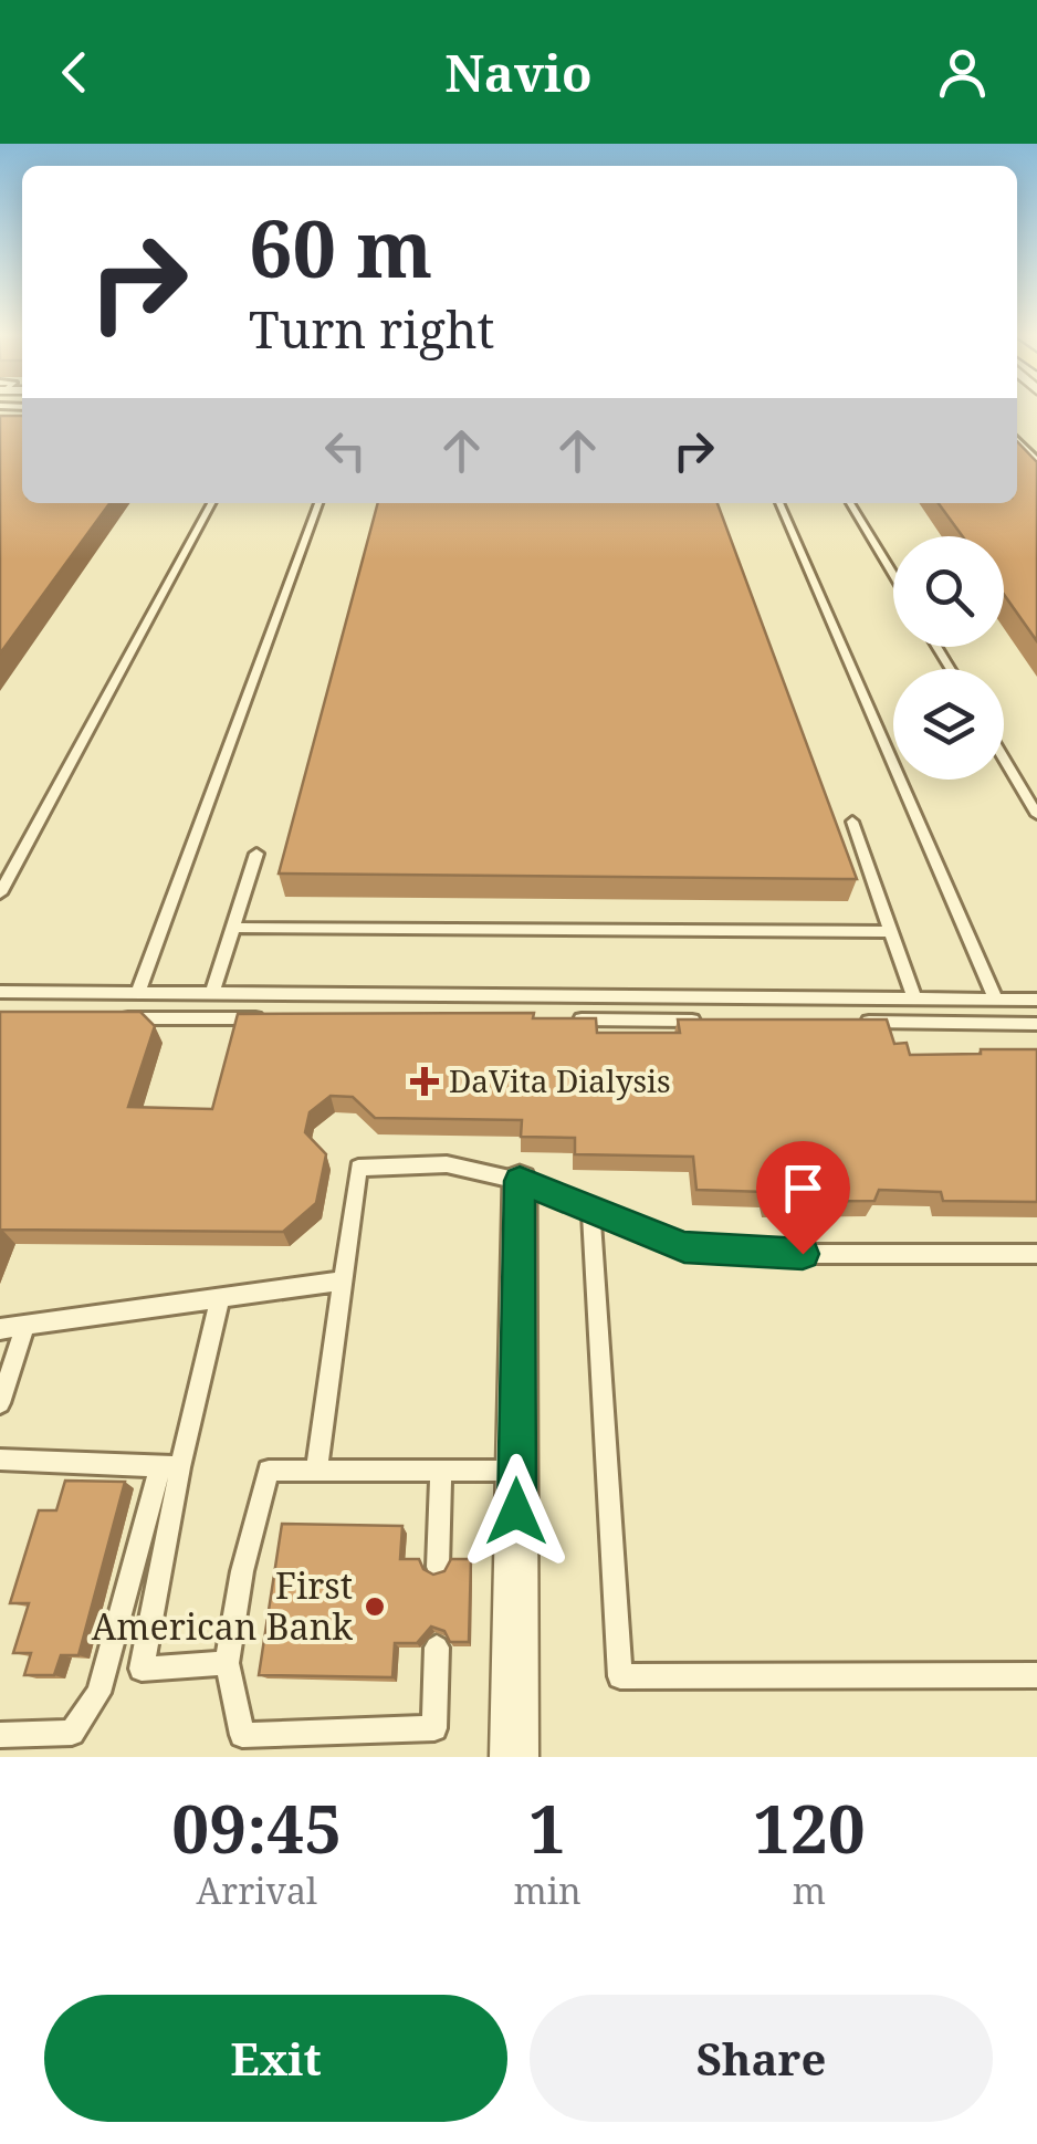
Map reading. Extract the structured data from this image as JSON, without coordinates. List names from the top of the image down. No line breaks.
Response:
{"places":{"health":["DaVita Dialysis"],"other":["First American Bank"]},"page":{"header":"Navio","turn":["60 m","Turn right"],"eta":["09:45","Arrival","1","min","120","m"],"buttons":["Exit","Share"]}}
